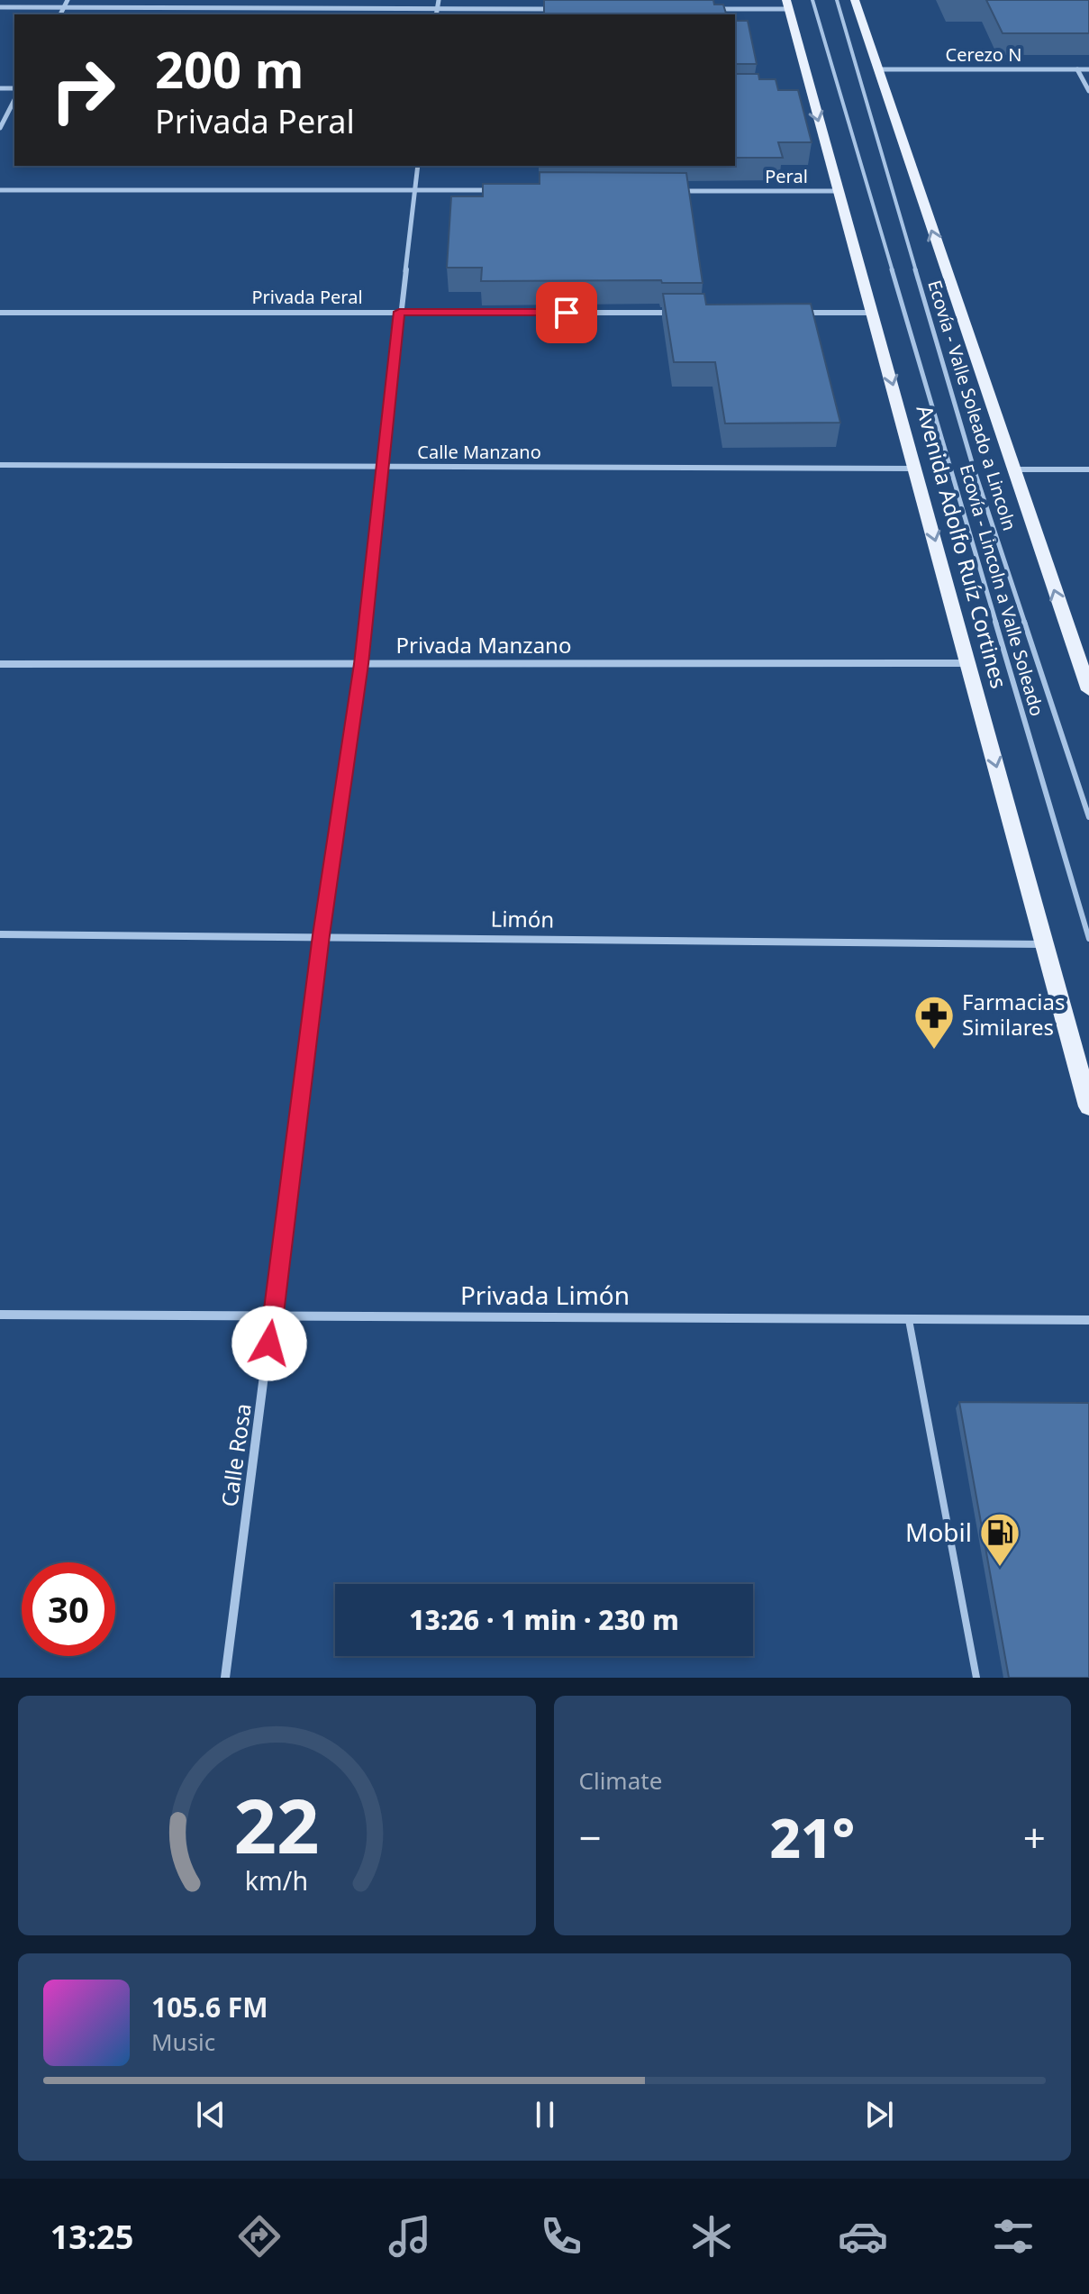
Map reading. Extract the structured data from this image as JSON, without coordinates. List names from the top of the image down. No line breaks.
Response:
{"streets":{"main road":["Avenida Adolfo Ruíz Cortines"],"street":["Cerezo N","Peral","Privada Peral","Calle Manzano","Privada Manzano","Limón","Privada Limón","Calle Rosa"],"lane":["Ecovía - Valle Soleado a Lincoln","Ecovía - Lincoln a Valle Soleado"]},"crossings":[["Peral","Avenida Adolfo Ruíz Cortines"],["Privada Peral","Calle Rosa"],["Calle Manzano","Avenida Adolfo Ruíz Cortines"],["Calle Manzano","Calle Rosa"],["Avenida Adolfo Ruíz Cortines","Privada Manzano"],["Avenida Adolfo Ruíz Cortines","Limón"],["Privada Manzano","Calle Rosa"],["Limón","Calle Rosa"],["Privada Limón","Calle Rosa"]],"places":{"pharmacy":["Farmacias Similares"],"fuel station":["Mobil"]},"page":{"turn":["200 m","Privada Peral"],"limit":"30","trip":"13:26 · 1 min · 230 m","tile":"Climate","heat":["−","21°","+"],"song":["105.6 FM","Music"],"tabs":"13:25","gauge":["22","km/h"]}}
